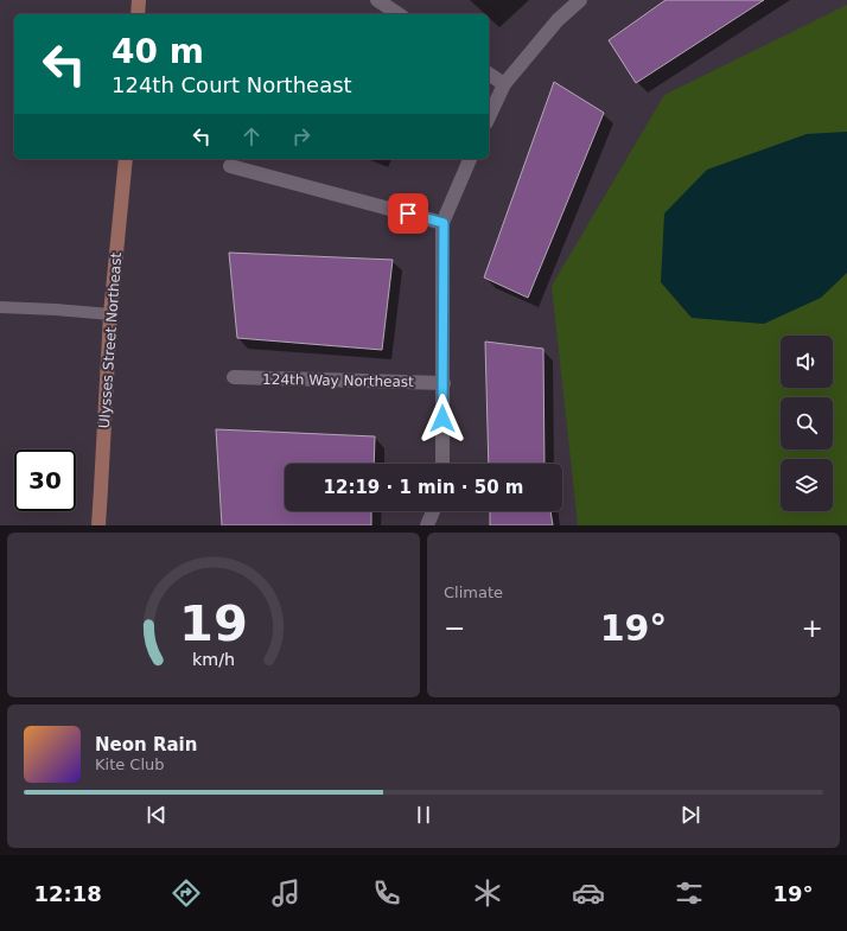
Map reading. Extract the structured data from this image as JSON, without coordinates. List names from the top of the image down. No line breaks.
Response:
{"streets":{"street":["Ulysses Street Northeast","124th Way Northeast"]},"page":{"turn":["40 m","124th Court Northeast"],"limit":"30","trip":"12:19 · 1 min · 50 m","tile":"Climate","heat":["−","19°","+"],"song":["Neon Rain","Kite Club"],"tabs":["12:18","19°"],"gauge":["19","km/h"]}}
